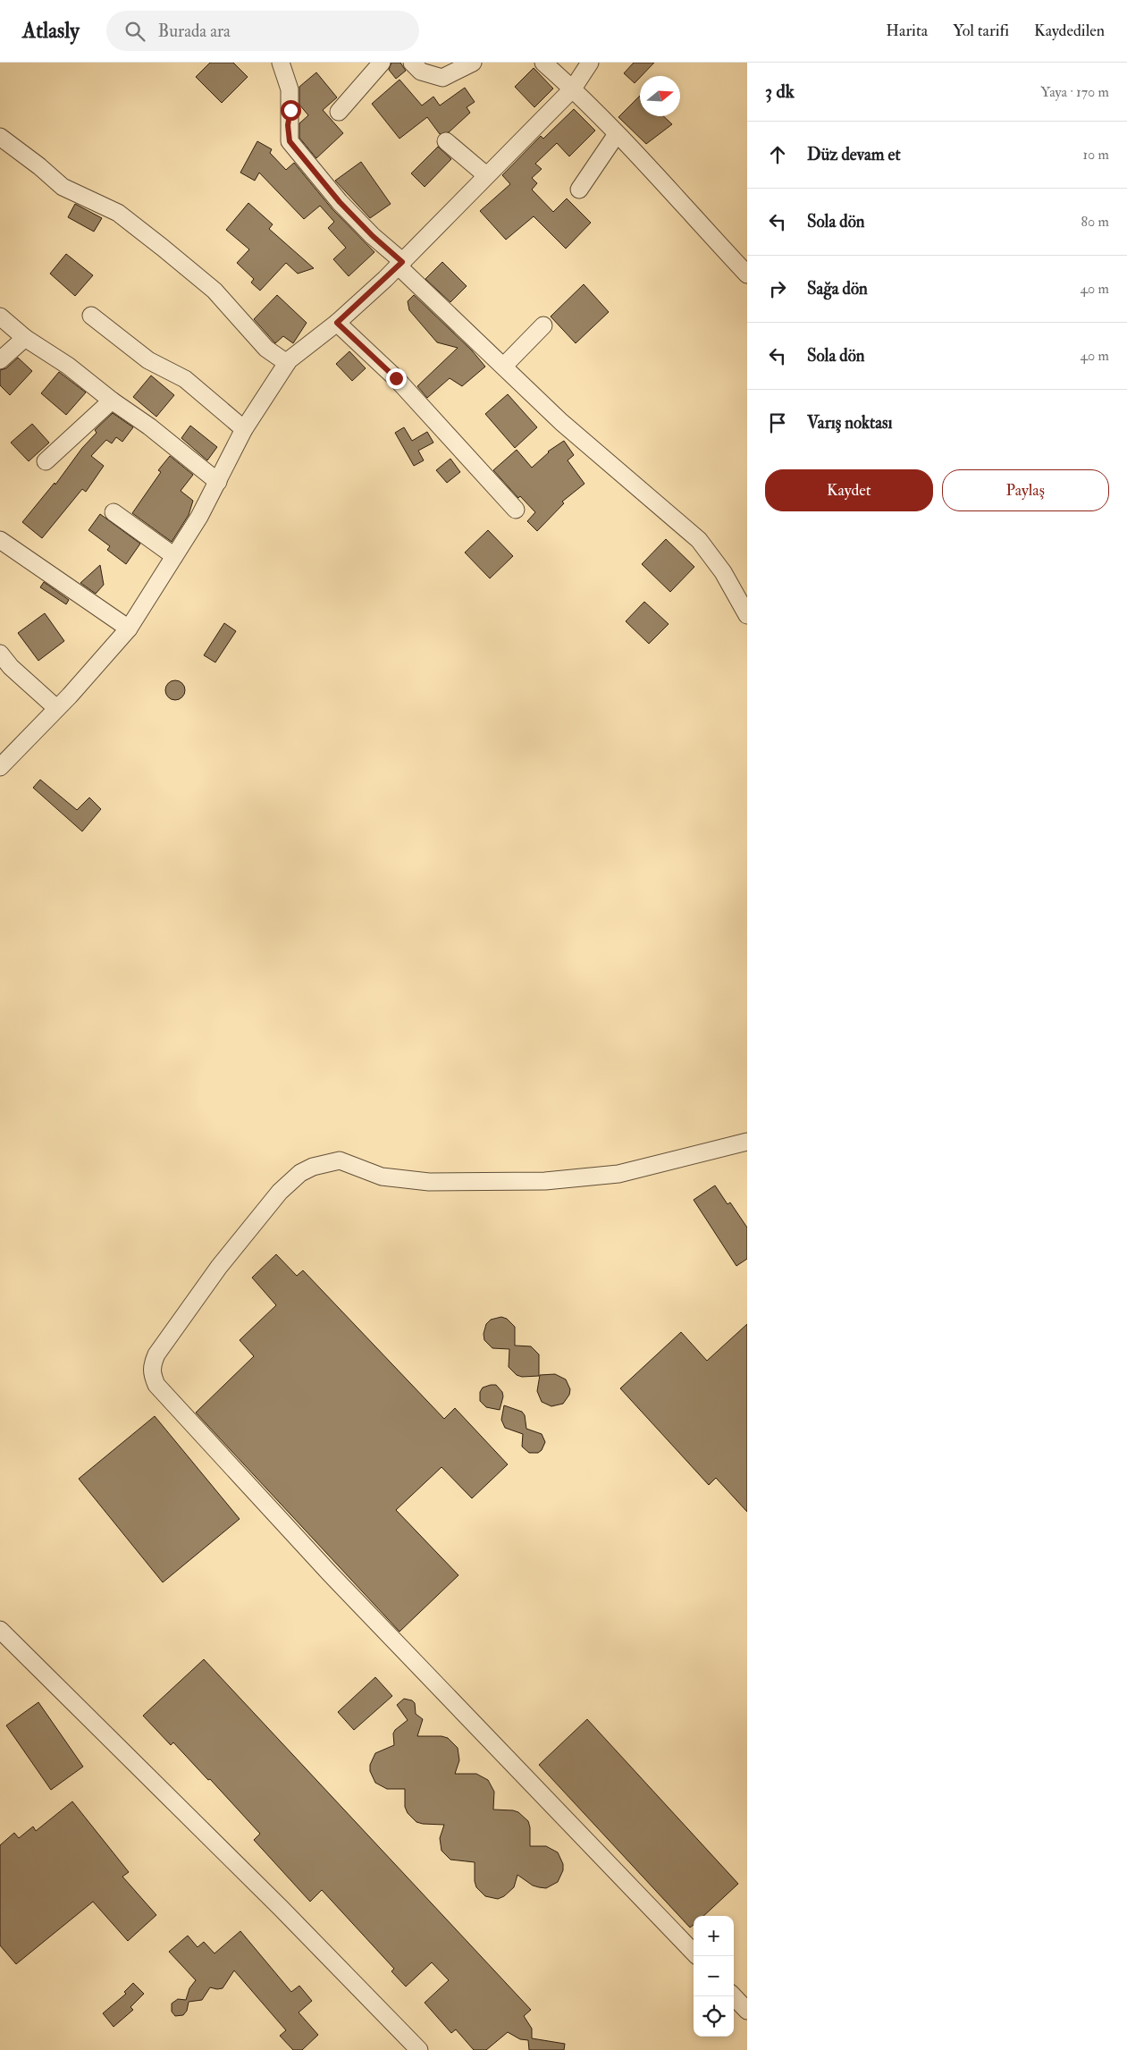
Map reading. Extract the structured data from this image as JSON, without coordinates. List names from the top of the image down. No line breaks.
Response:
{"north":"right","page":{"header":"Atlasly","search":"Burada ara","nav":["Harita","Yol tarifi","Kaydedilen"],"heading":["3 dk","Yaya · 170 m"],"list":[["Düz devam et","10 m"],["Sola dön","80 m"],["Sağa dön","40 m"],["Sola dön","40 m"],"Varış noktası"],"buttons":["Kaydet","Paylaş"],"map_buttons":["+","−"]}}
